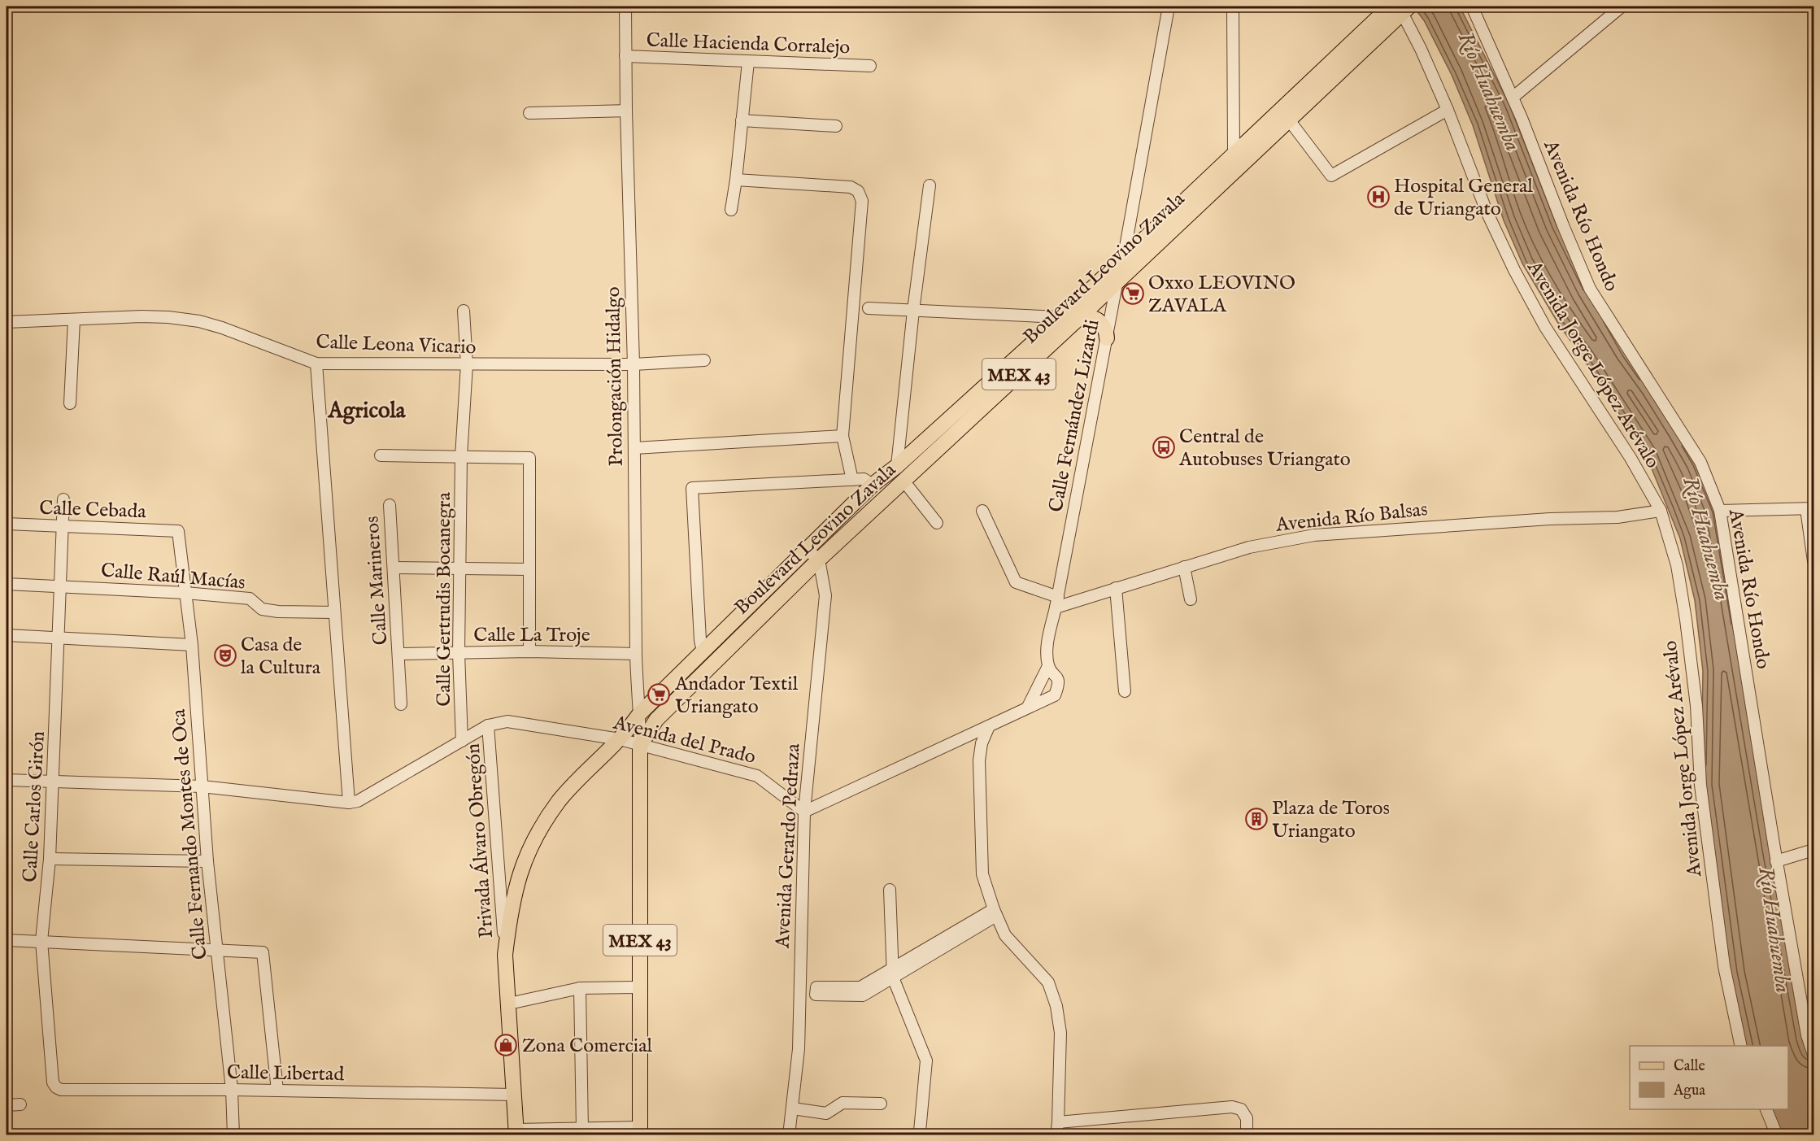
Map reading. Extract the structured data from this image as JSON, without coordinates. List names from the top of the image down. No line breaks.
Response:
{"streets":{"main road":["Boulevard Leovino Zavala","MEX 43"],"street":["Calle Hacienda Corralejo","Avenida Río Hondo","Calle Leona Vicario","Avenida Jorge López Arévalo","Prolongación Hidalgo","Calle Fernández Lizardi","Calle Cebada","Avenida Río Balsas","Calle Raúl Macías","Calle Marineros","Calle Gertrudis Bocanegra","Calle La Troje","Avenida del Prado","Calle Carlos Girón","Calle Fernando Montes de Oca","Privada Álvaro Obregón","Avenida Gerardo Pedraza","Calle Libertad"]},"crossings":[["Calle Hacienda Corralejo","Prolongación Hidalgo"],["Boulevard Leovino Zavala","Avenida Jorge López Arévalo"],["Boulevard Leovino Zavala","MEX 43"],["Boulevard Leovino Zavala","Prolongación Hidalgo"],["Boulevard Leovino Zavala","Calle Fernández Lizardi"],["Boulevard Leovino Zavala","Avenida del Prado"],["Boulevard Leovino Zavala","Avenida Gerardo Pedraza"],["Calle Leona Vicario","Prolongación Hidalgo"],["Calle Leona Vicario","Calle Gertrudis Bocanegra"],["Avenida Jorge López Arévalo","Avenida Río Balsas"],["MEX 43","Prolongación Hidalgo"],["MEX 43","Avenida del Prado"],["MEX 43","Privada Álvaro Obregón"],["MEX 43","Calle Libertad"],["Prolongación Hidalgo","Calle La Troje"],["Prolongación Hidalgo","Avenida del Prado"],["Calle Fernández Lizardi","Avenida Río Balsas"],["Calle Cebada","Calle Carlos Girón"],["Calle Cebada","Calle Fernando Montes de Oca"],["Calle Raúl Macías","Calle Carlos Girón"],["Calle Raúl Macías","Calle Fernando Montes de Oca"],["Calle Marineros","Calle La Troje"],["Calle Gertrudis Bocanegra","Calle La Troje"],["Calle Gertrudis Bocanegra","Avenida del Prado"],["Avenida del Prado","Privada Álvaro Obregón"],["Avenida del Prado","Avenida Gerardo Pedraza"],["Calle Carlos Girón","Calle Libertad"],["Calle Fernando Montes de Oca","Calle Libertad"]],"districts":["Agricola"],"water":["Río Huahuemba"],"places":{"hospital":["Hospital General de Uriangato"],"supermarket":["Oxxo LEOVINO ZAVALA","Andador Textil Uriangato"],"bus stop":["Central de Autobuses Uriangato"],"theatre":["Casa de la Cultura"],"building":["Plaza de Toros Uriangato"],"shop":["Zona Comercial"]},"legend":["Calle","Agua"]}
